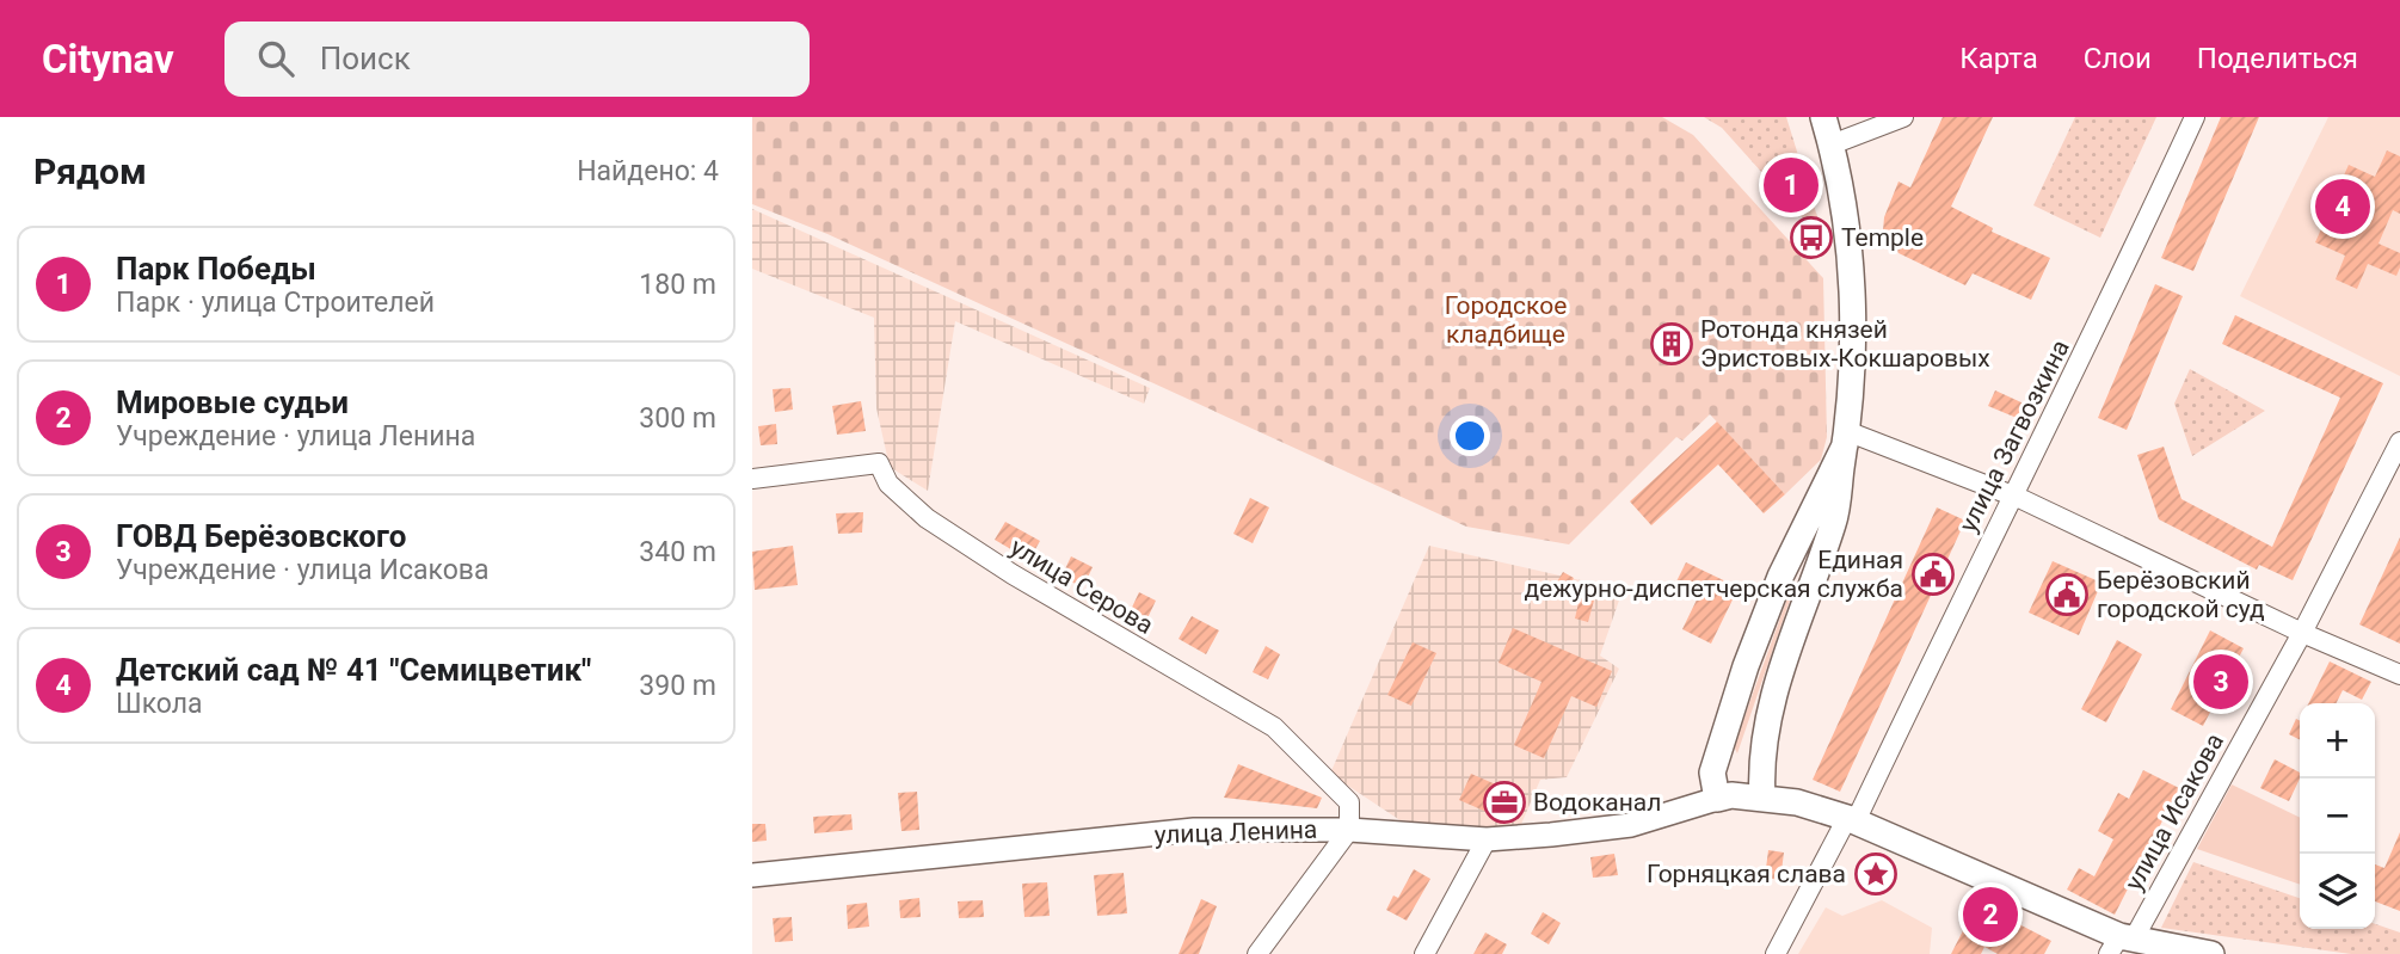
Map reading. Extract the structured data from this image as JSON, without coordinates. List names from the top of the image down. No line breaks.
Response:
{"streets":{"street":["улица Загвозкина","улица Серова","улица Исакова","улица Ленина"]},"crossings":[["улица Серова","улица Ленина"]],"parks":["Городское кладбище"],"places":{"bus stop":["Temple"],"building":["Ротонда князей Эристовых-Кокшаровых"],"public building":["Единая дежурно-диспетчерская служба","Берёзовский городской суд"],"office":["Водоканал"],"place":["Горняцкая слава"]},"page":{"header":"Citynav","search":"Поиск","nav":["Карта","Слои","Поделиться"],"heading":["Рядом","Найдено: 4"],"pins":["1","4","3","2"],"list":[{"mark":"1","name":"Парк Победы","note":"Парк · улица Строителей","value":"180 m"},{"mark":"2","name":"Мировые судьи","note":"Учреждение · улица Ленина","value":"300 m"},{"mark":"3","name":"ГОВД Берёзовского","note":"Учреждение · улица Исакова","value":"340 m"},{"mark":"4","name":"Детский сад № 41 \"Семицветик\"","note":"Школа","value":"390 m"}],"map_buttons":["+","−"]}}
